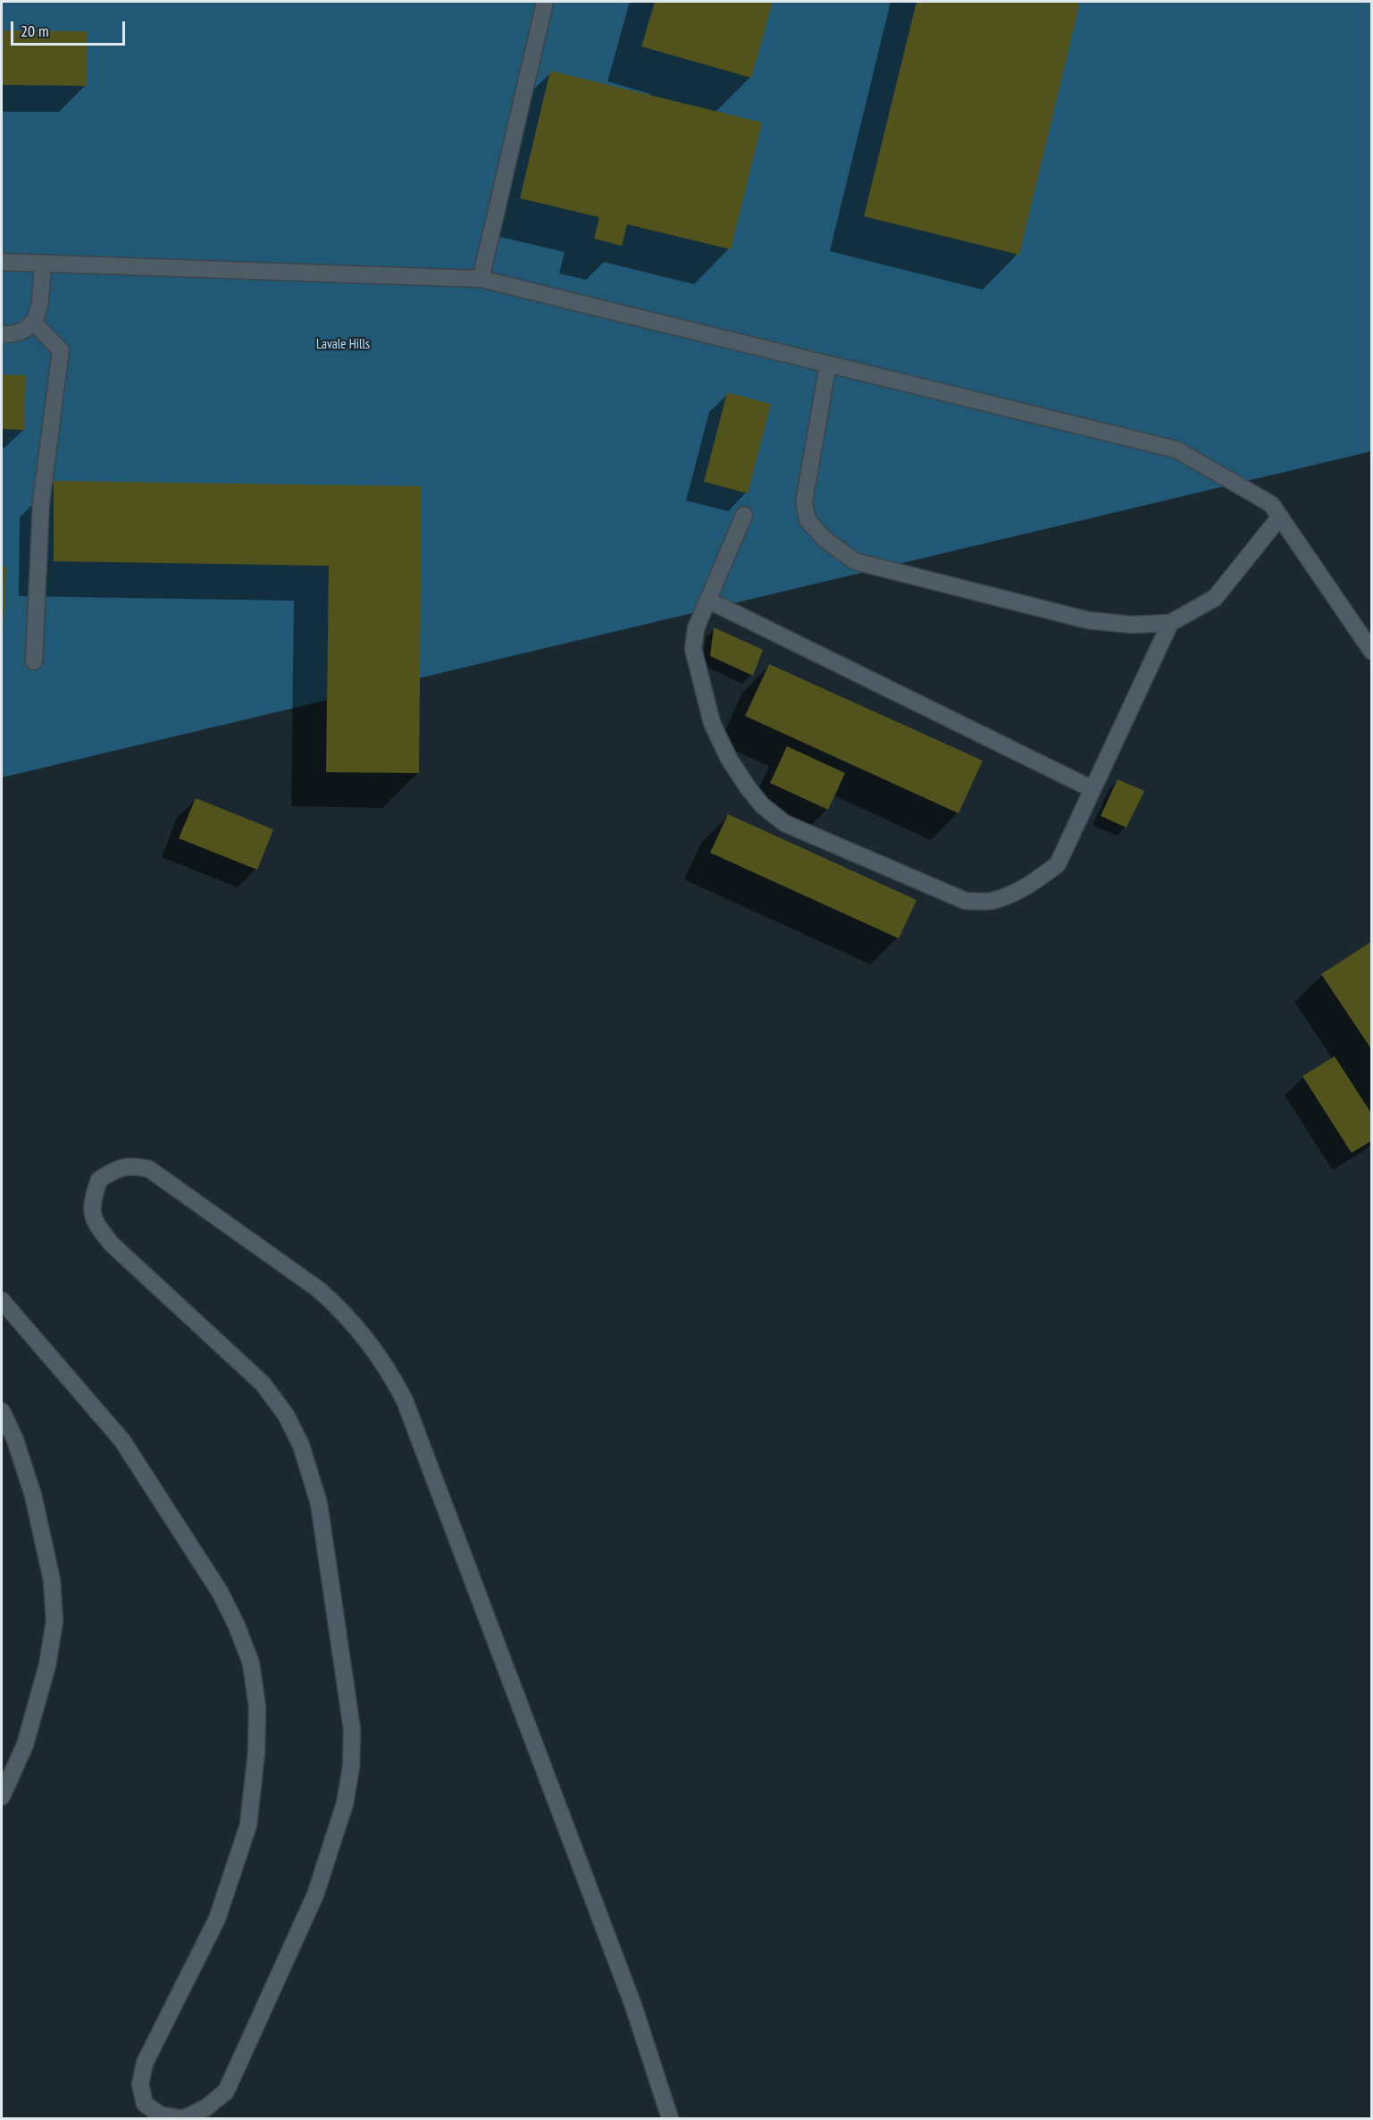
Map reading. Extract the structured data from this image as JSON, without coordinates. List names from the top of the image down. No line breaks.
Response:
{"parks":["Lavale Hills"],"scale_bar":"20 m"}
